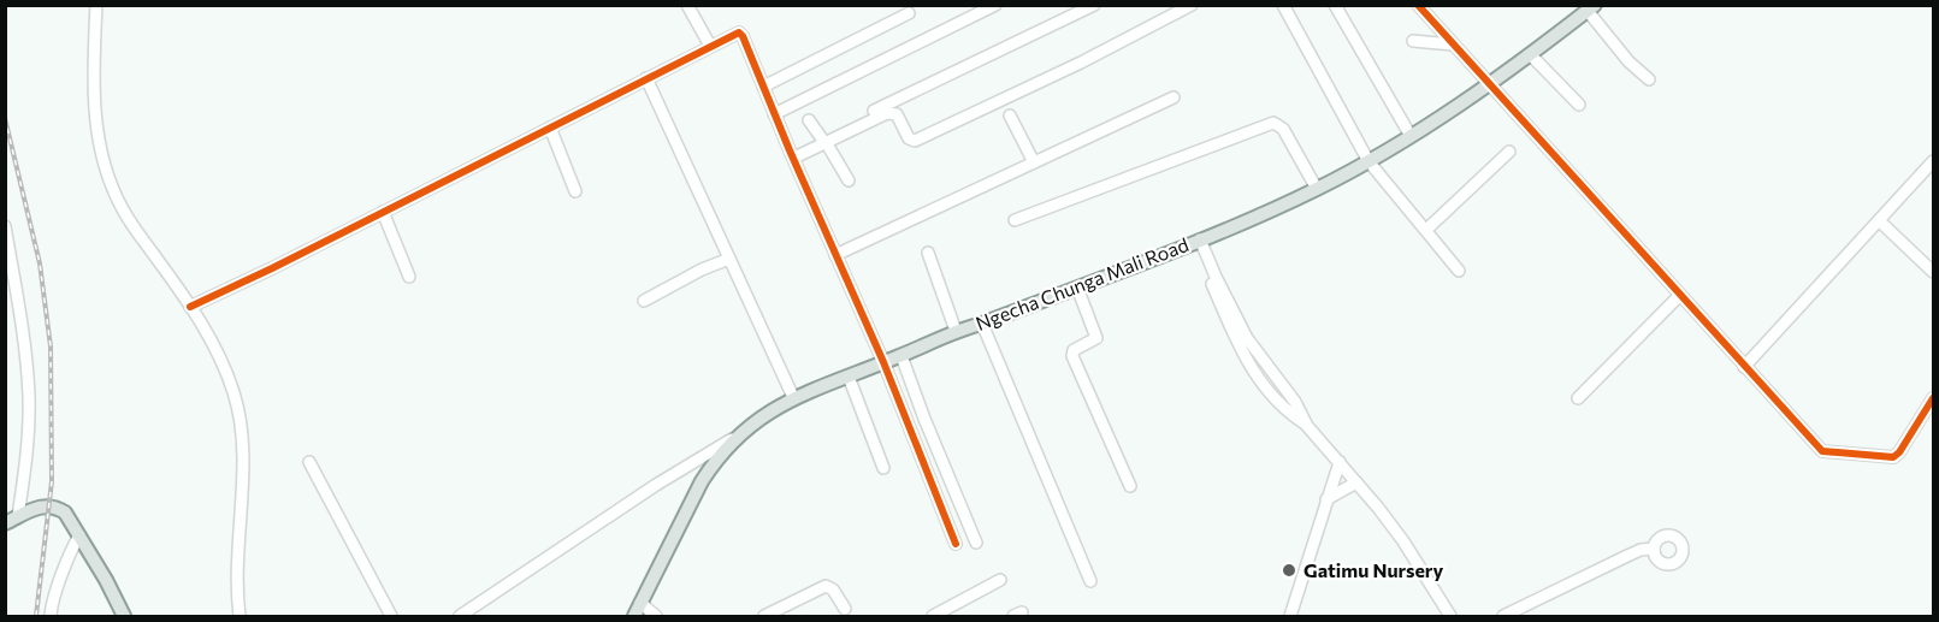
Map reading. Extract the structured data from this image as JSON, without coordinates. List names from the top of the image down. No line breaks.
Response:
{"streets":{"main road":["Ngecha Chunga Mali Road"]},"places":["Gatimu Nursery"]}
